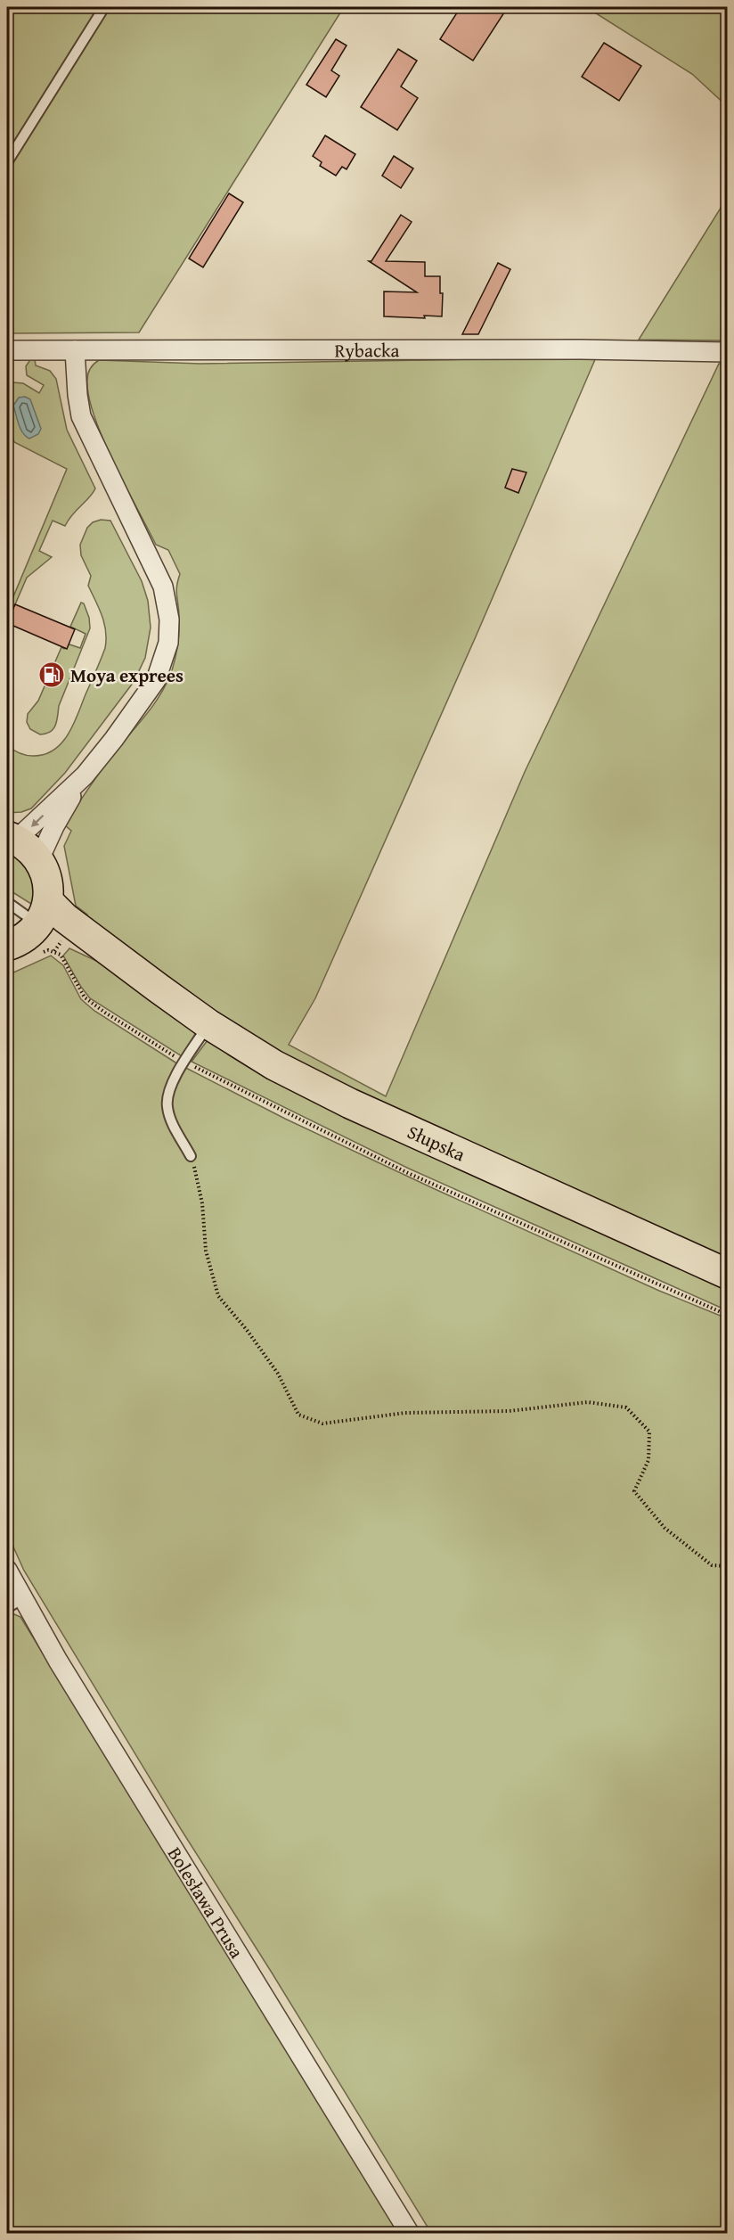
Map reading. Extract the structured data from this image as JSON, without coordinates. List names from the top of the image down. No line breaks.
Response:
{"streets":{"main road":["Słupska"],"street":["Rybacka","Bolesława Prusa"]},"places":{"fuel station":["Moya exprees"]}}
